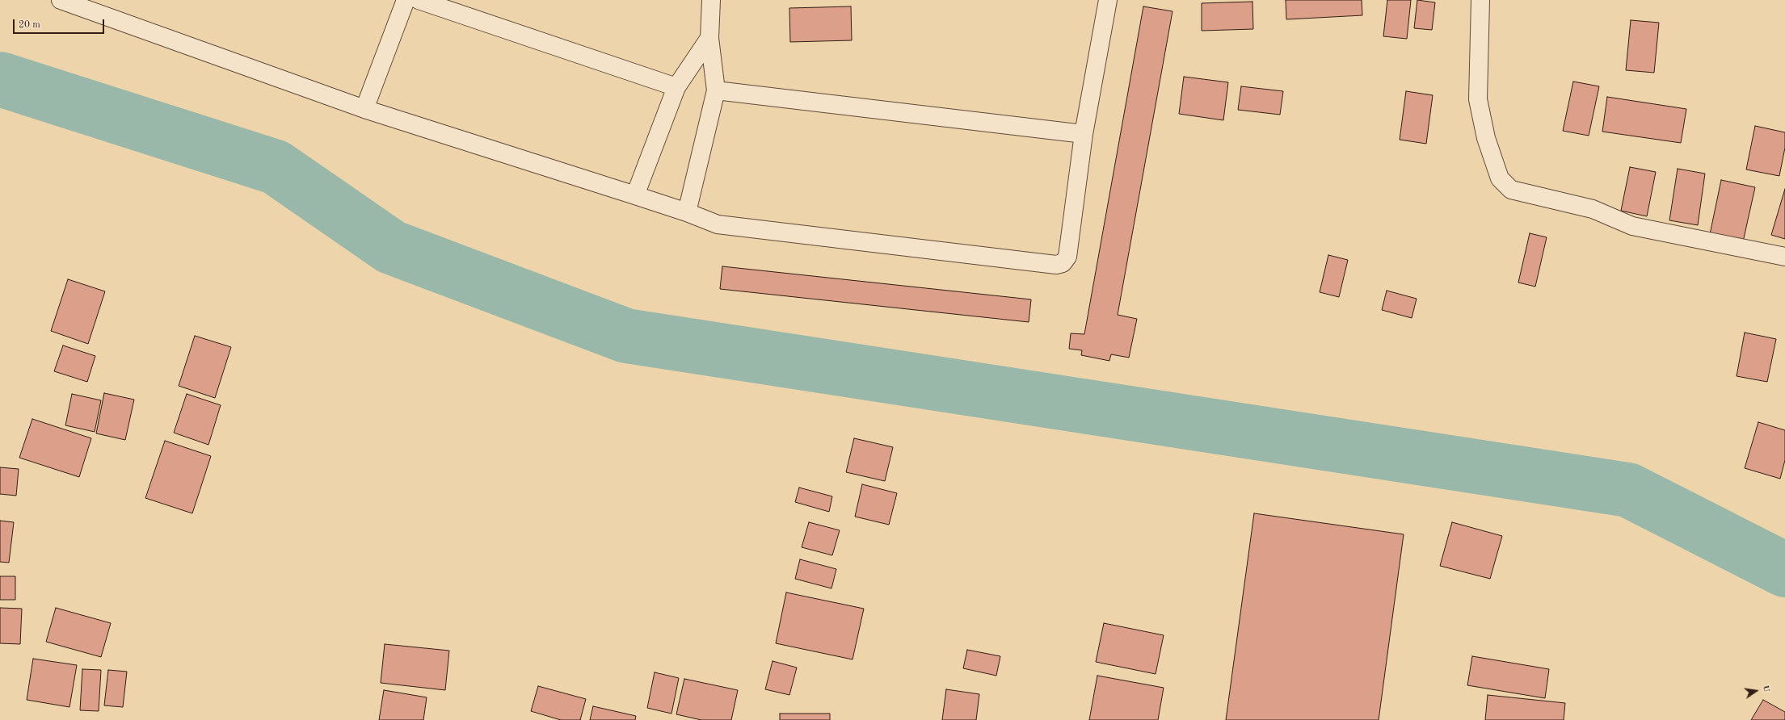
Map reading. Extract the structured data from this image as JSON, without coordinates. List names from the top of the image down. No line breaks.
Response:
{"scale_bar":"20 m","north":"right"}
